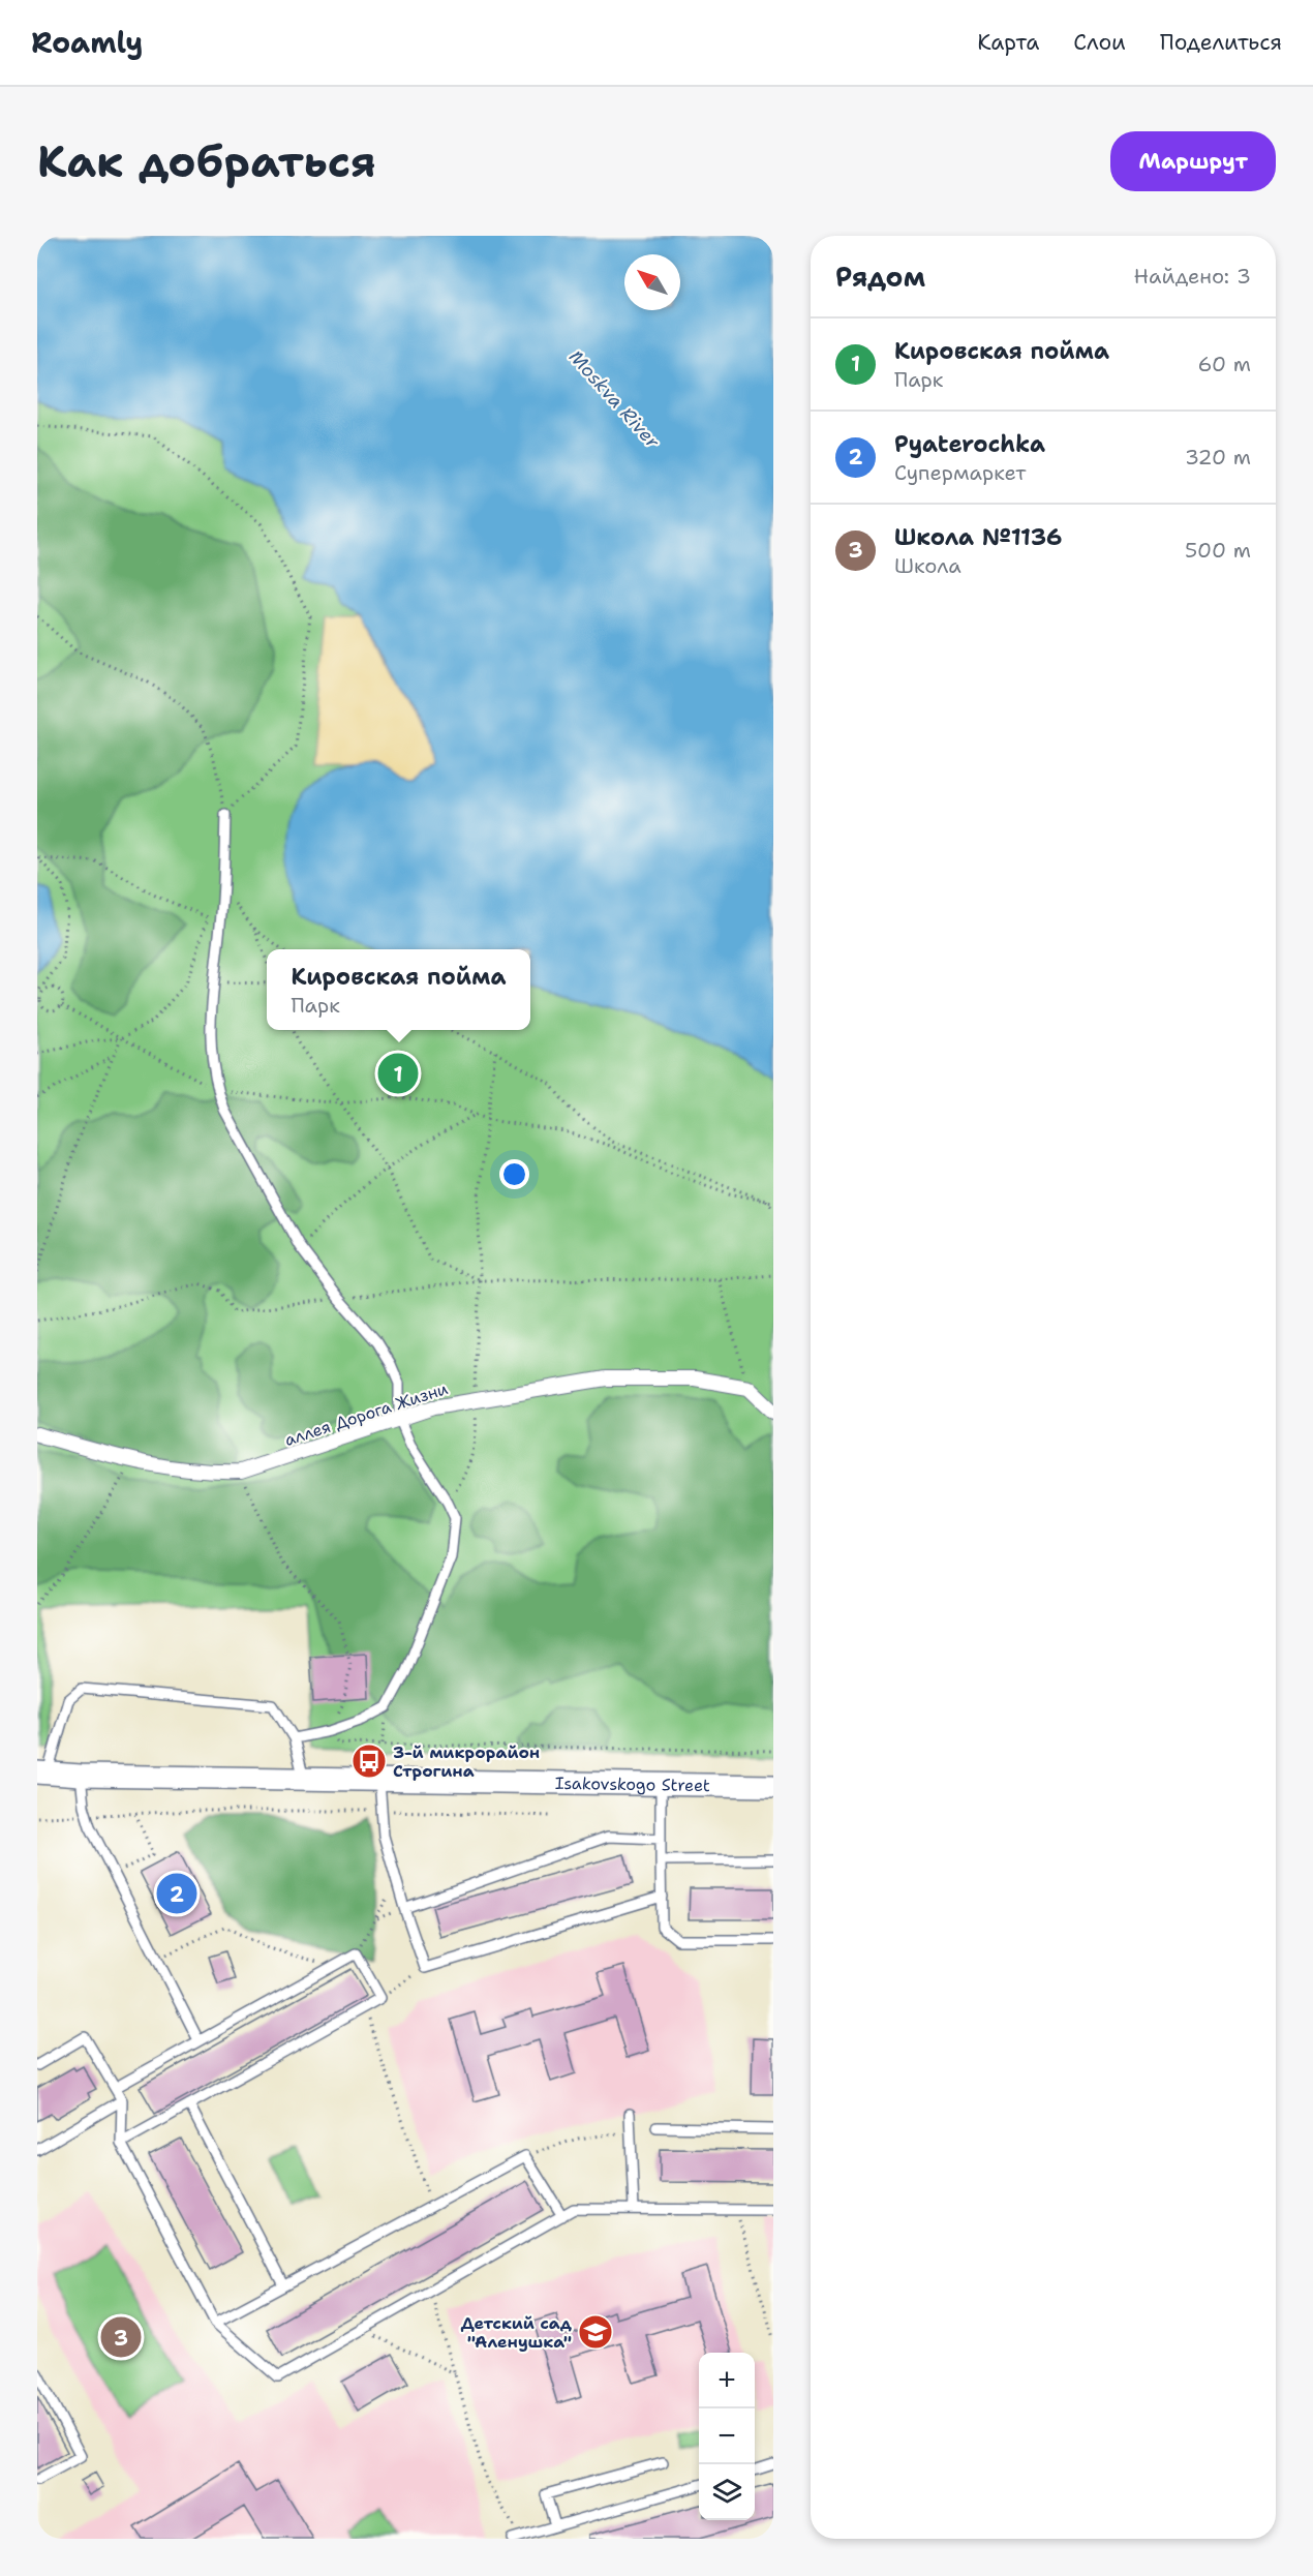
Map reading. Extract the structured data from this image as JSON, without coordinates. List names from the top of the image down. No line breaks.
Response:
{"streets":{"street":["аллея Дорога Жизни","Isakovskogo Street"]},"water":["Moskva River"],"places":{"bus stop":["3-й микрорайон Строгина"],"school or university":["Детский сад \"Аленушка\""]},"north":"top left","page":{"header":"Roamly","nav":["Карта","Слои","Поделиться"],"buttons":"Маршрут","title":"Как добраться","heading":["Рядом","Найдено: 3"],"list":[{"mark":"1","name":"Кировская пойма","note":"Парк","value":"60 m"},{"mark":"2","name":"Pyaterochka","note":"Супермаркет","value":"320 m"},{"mark":"3","name":"Школа №1136","note":"Школа","value":"500 m"}],"popup":["Кировская пойма","Парк"],"pins":["1","2","3"],"map_buttons":["+","−"]}}
